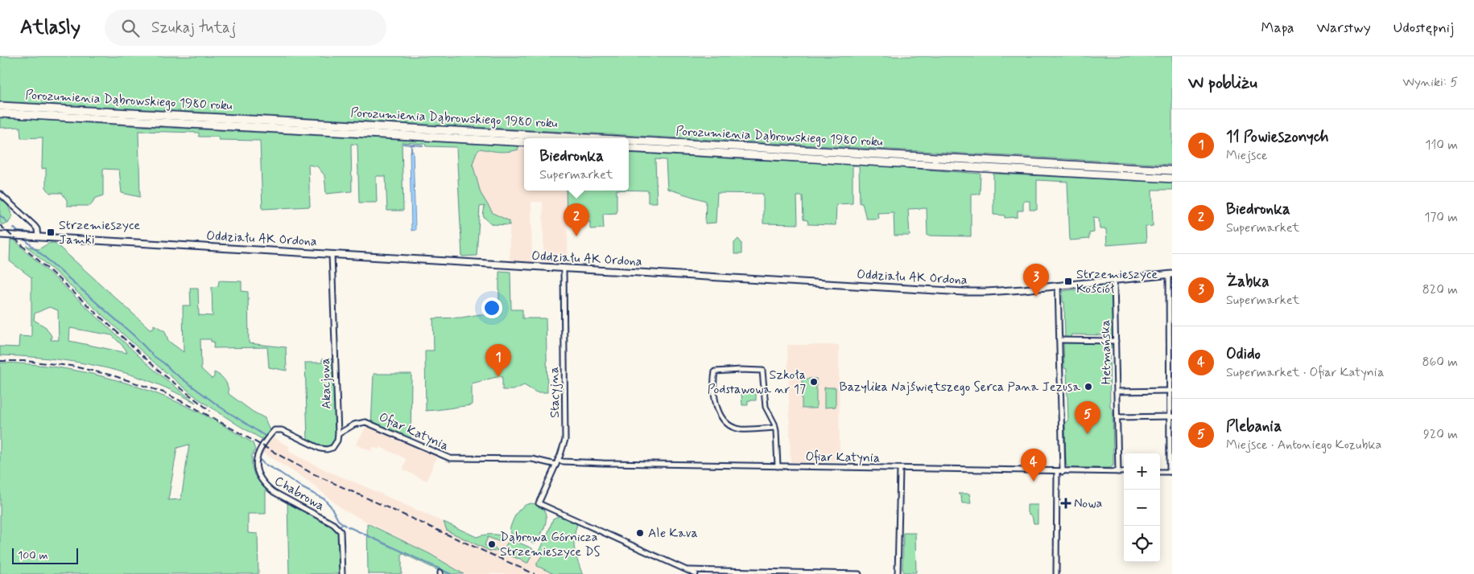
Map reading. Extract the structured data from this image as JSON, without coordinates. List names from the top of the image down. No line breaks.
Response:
{"streets":{"main road":["Porozumienia Dąbrowskiego 1980 roku"],"street":["Oddziału AK Ordona","Hetmańska","Akacjowa","Stacyjna","Ofiar Katynia","Chabrowa"]},"crossings":[["Oddziału AK Ordona","Hetmańska"],["Oddziału AK Ordona","Akacjowa"],["Oddziału AK Ordona","Stacyjna"],["Hetmańska","Ofiar Katynia"],["Akacjowa","Ofiar Katynia"],["Akacjowa","Chabrowa"],["Stacyjna","Ofiar Katynia"],["Ofiar Katynia","Chabrowa"]],"places":{"transit":["Strzemieszyce Jamki","Strzemieszyce Kościół"],"other":["Szkoła Podstawowa nr 17","Bazylika Najświętszego Serca Pana Jezusa","Ale Kava","Dąbrowa Górnicza Strzemieszyce DS"],"health":["Nowa"]},"scale_bar":"100 m","page":{"header":"Atlasly","search":"Szukaj tutaj","nav":["Mapa","Warstwy","Udostępnij"],"heading":["W pobliżu","Wyniki: 5"],"list":[{"mark":"1","name":"11 Powieszonych","note":"Miejsce","value":"110 m"},{"mark":"2","name":"Biedronka","note":"Supermarket","value":"170 m"},{"mark":"3","name":"Żabka","note":"Supermarket","value":"820 m"},{"mark":"4","name":"Odido","note":"Supermarket · Ofiar Katynia","value":"860 m"},{"mark":"5","name":"Plebania","note":"Miejsce · Antoniego Kozubka","value":"920 m"}],"popup":["Biedronka","Supermarket"],"pins":["2","3","1","5","4"],"map_buttons":["+","−"],"scale":"100 m"}}
